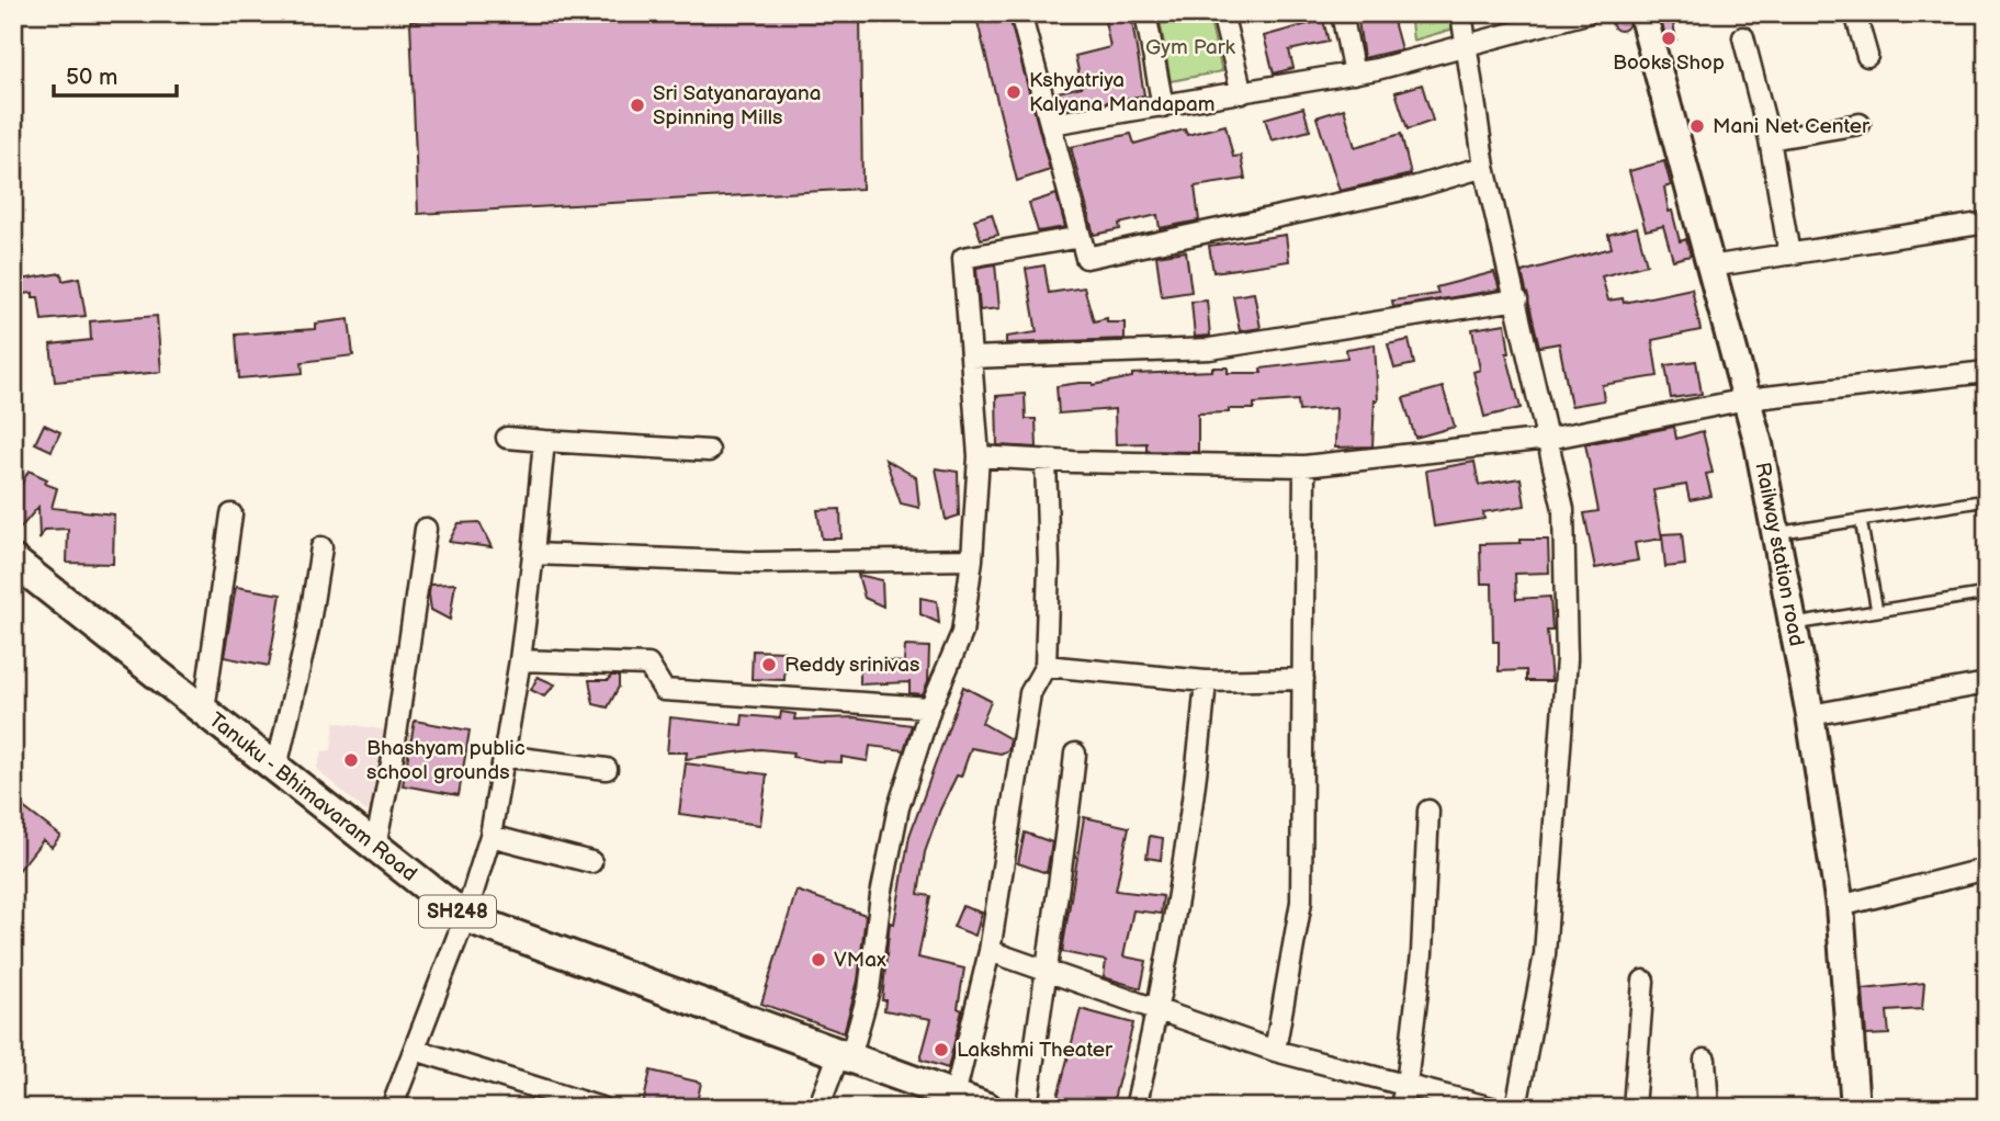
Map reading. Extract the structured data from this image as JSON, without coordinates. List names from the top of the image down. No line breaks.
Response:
{"streets":{"main road":["Tanuku - Bhimavaram Road","SH248"],"street":["Railway station road"]},"parks":["Gym Park"],"places":["Books Shop","Kshyatriya Kalyana Mandapam","Sri Satyanarayana Spinning Mills","Mani Net Center","Reddy srinivas","Bhashyam public school grounds","VMax","Lakshmi Theater"],"scale_bar":"50 m"}
